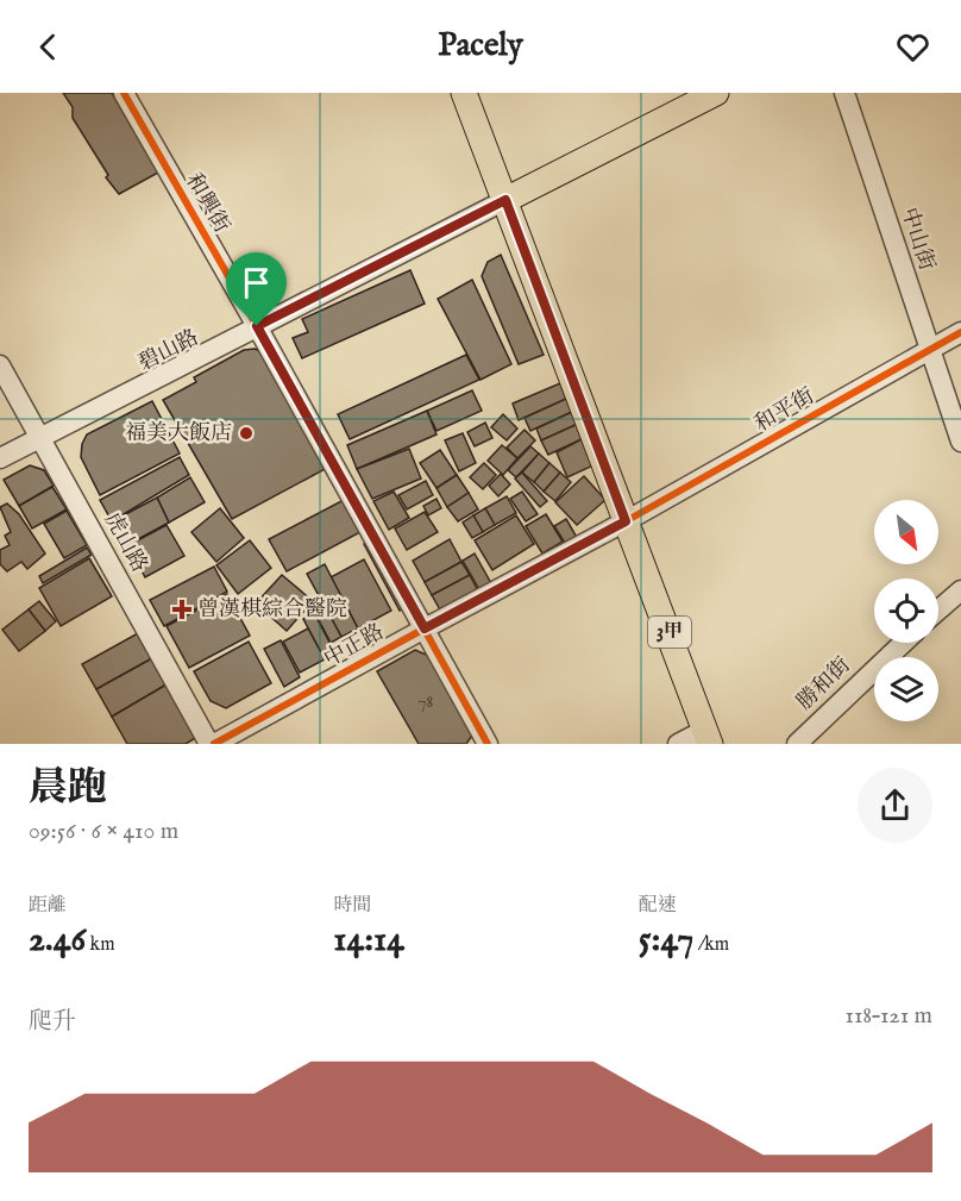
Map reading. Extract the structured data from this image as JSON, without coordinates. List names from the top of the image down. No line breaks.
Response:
{"streets":{"main road":["碧山路","3甲"],"street":["和興街","中山街","和平街","虎山路","中正路","勝和街"]},"crossings":[["和興街","碧山路"],["和興街","中正路"],["中山街","和平街"],["碧山路","虎山路"],["碧山路","3甲"],["和平街","3甲"],["和平街","中正路"],["虎山路","中正路"],["3甲","中正路"]],"places":{"other":["福美大飯店"],"health":["曾漢棋綜合醫院"]},"house_numbers":["78"],"north":"bottom right","page":{"header":"Pacely","heading":["晨跑","09:56 · 6 × 410 m"],"stats":[["距離","2.46 km"],["時間","14:14"],["配速","5:47 /km"]],"chart":["爬升","118–121 m"]}}
